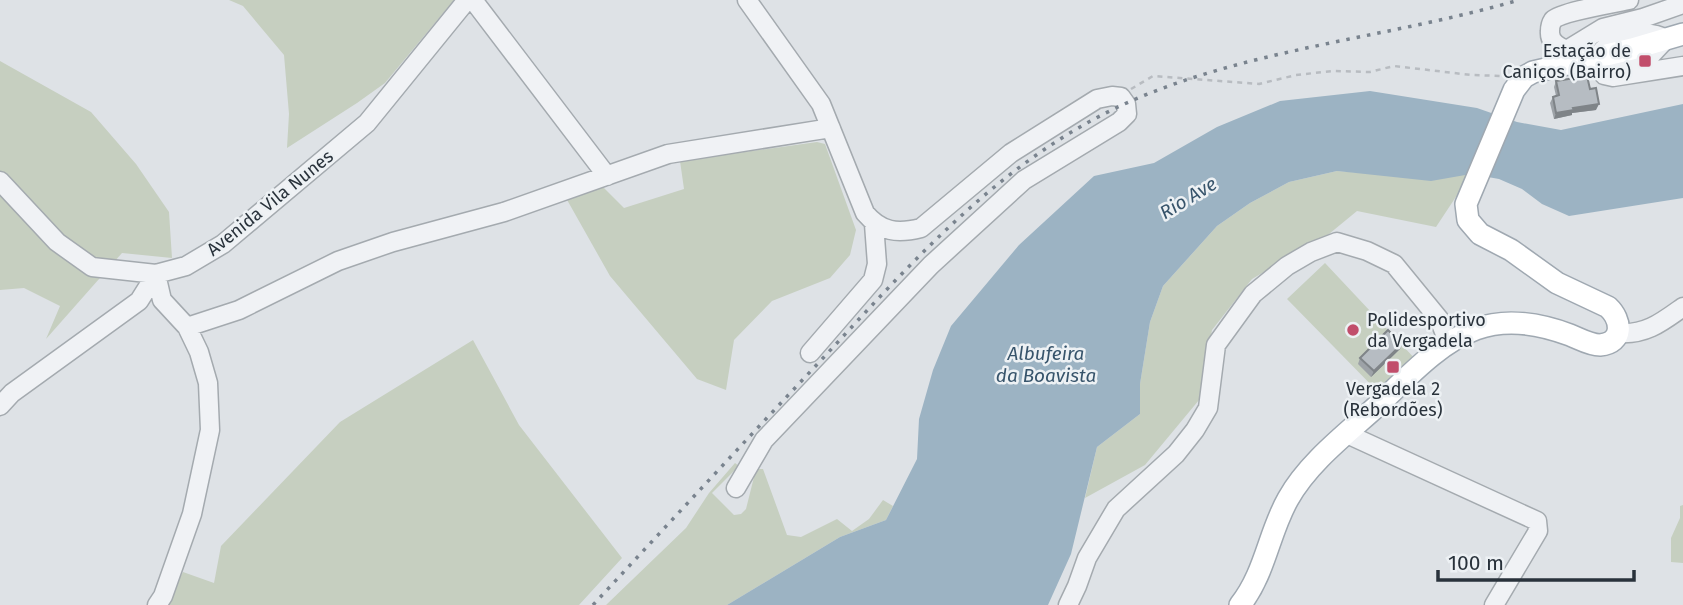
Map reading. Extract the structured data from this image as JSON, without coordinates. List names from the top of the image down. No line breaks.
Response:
{"streets":{"street":["Avenida Vila Nunes"]},"water":["Rio Ave","Albufeira da Boavista"],"places":{"transit":["Estação de Caniços (Bairro)","Vergadela 2 (Rebordões)"],"other":["Polidesportivo da Vergadela"]},"scale_bar":"100 m"}
